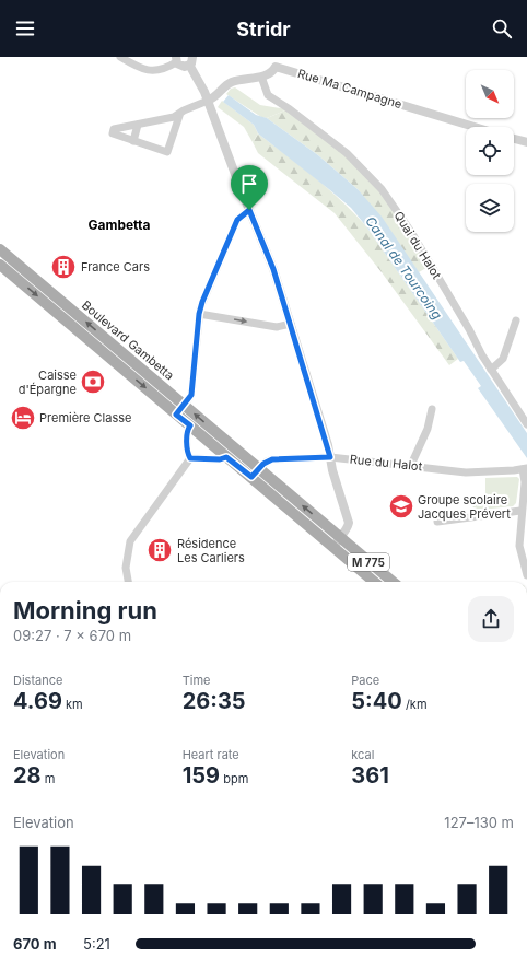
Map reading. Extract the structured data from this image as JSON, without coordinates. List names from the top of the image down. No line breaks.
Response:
{"streets":{"main road":["Boulevard Gambetta","M 775"],"street":["Rue Ma Campagne","Quai du Halot","Rue du Halot"]},"crossings":[["Boulevard Gambetta","Rue du Halot"]],"districts":["Gambetta"],"water":["Canal de Tourcoing"],"places":{"building":["France Cars","Résidence Les Carliers"],"bank":["Caisse d'Épargne"],"hotel":["Première Classe"],"school or university":["Groupe scolaire Jacques Prévert"]},"north":"bottom right","page":{"header":"Stridr","heading":["Morning run","09:27 · 7 × 670 m"],"stats":[["Distance","4.69 km"],["Time","26:35"],["Pace","5:40 /km"],["Elevation","28 m"],["Heart rate","159 bpm"],["kcal","361"]],"chart":["Elevation","127–130 m"],"list":[{"name":"670 m","note":"5:21"}]}}
